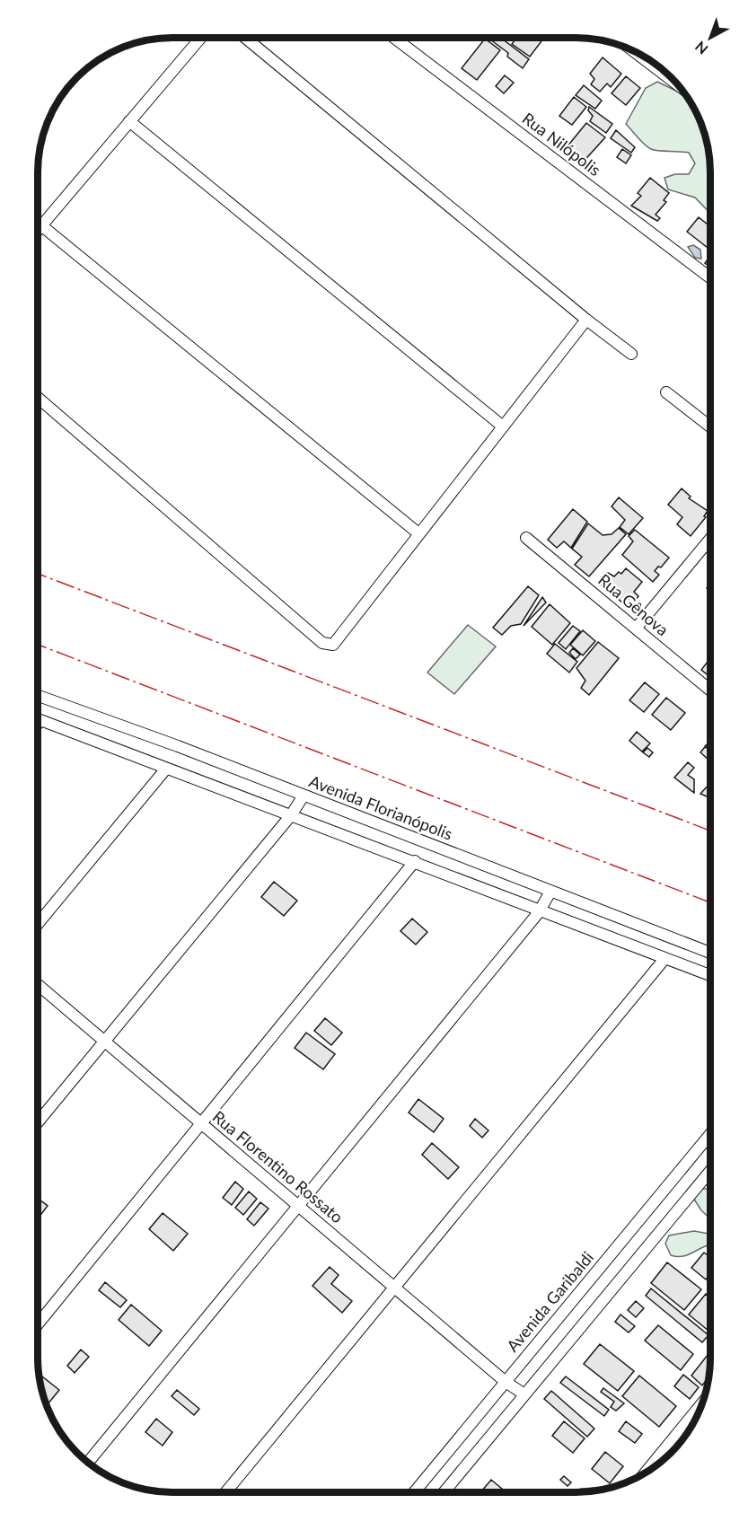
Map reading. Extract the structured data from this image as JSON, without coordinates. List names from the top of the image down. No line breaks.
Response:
{"streets":{"street":["Rua Nilópolis","Rua Gênova","Avenida Florianópolis","Rua Florentino Rossato","Avenida Garibaldi"]},"crossings":[["Rua Florentino Rossato","Avenida Garibaldi"]],"north":"bottom left"}
